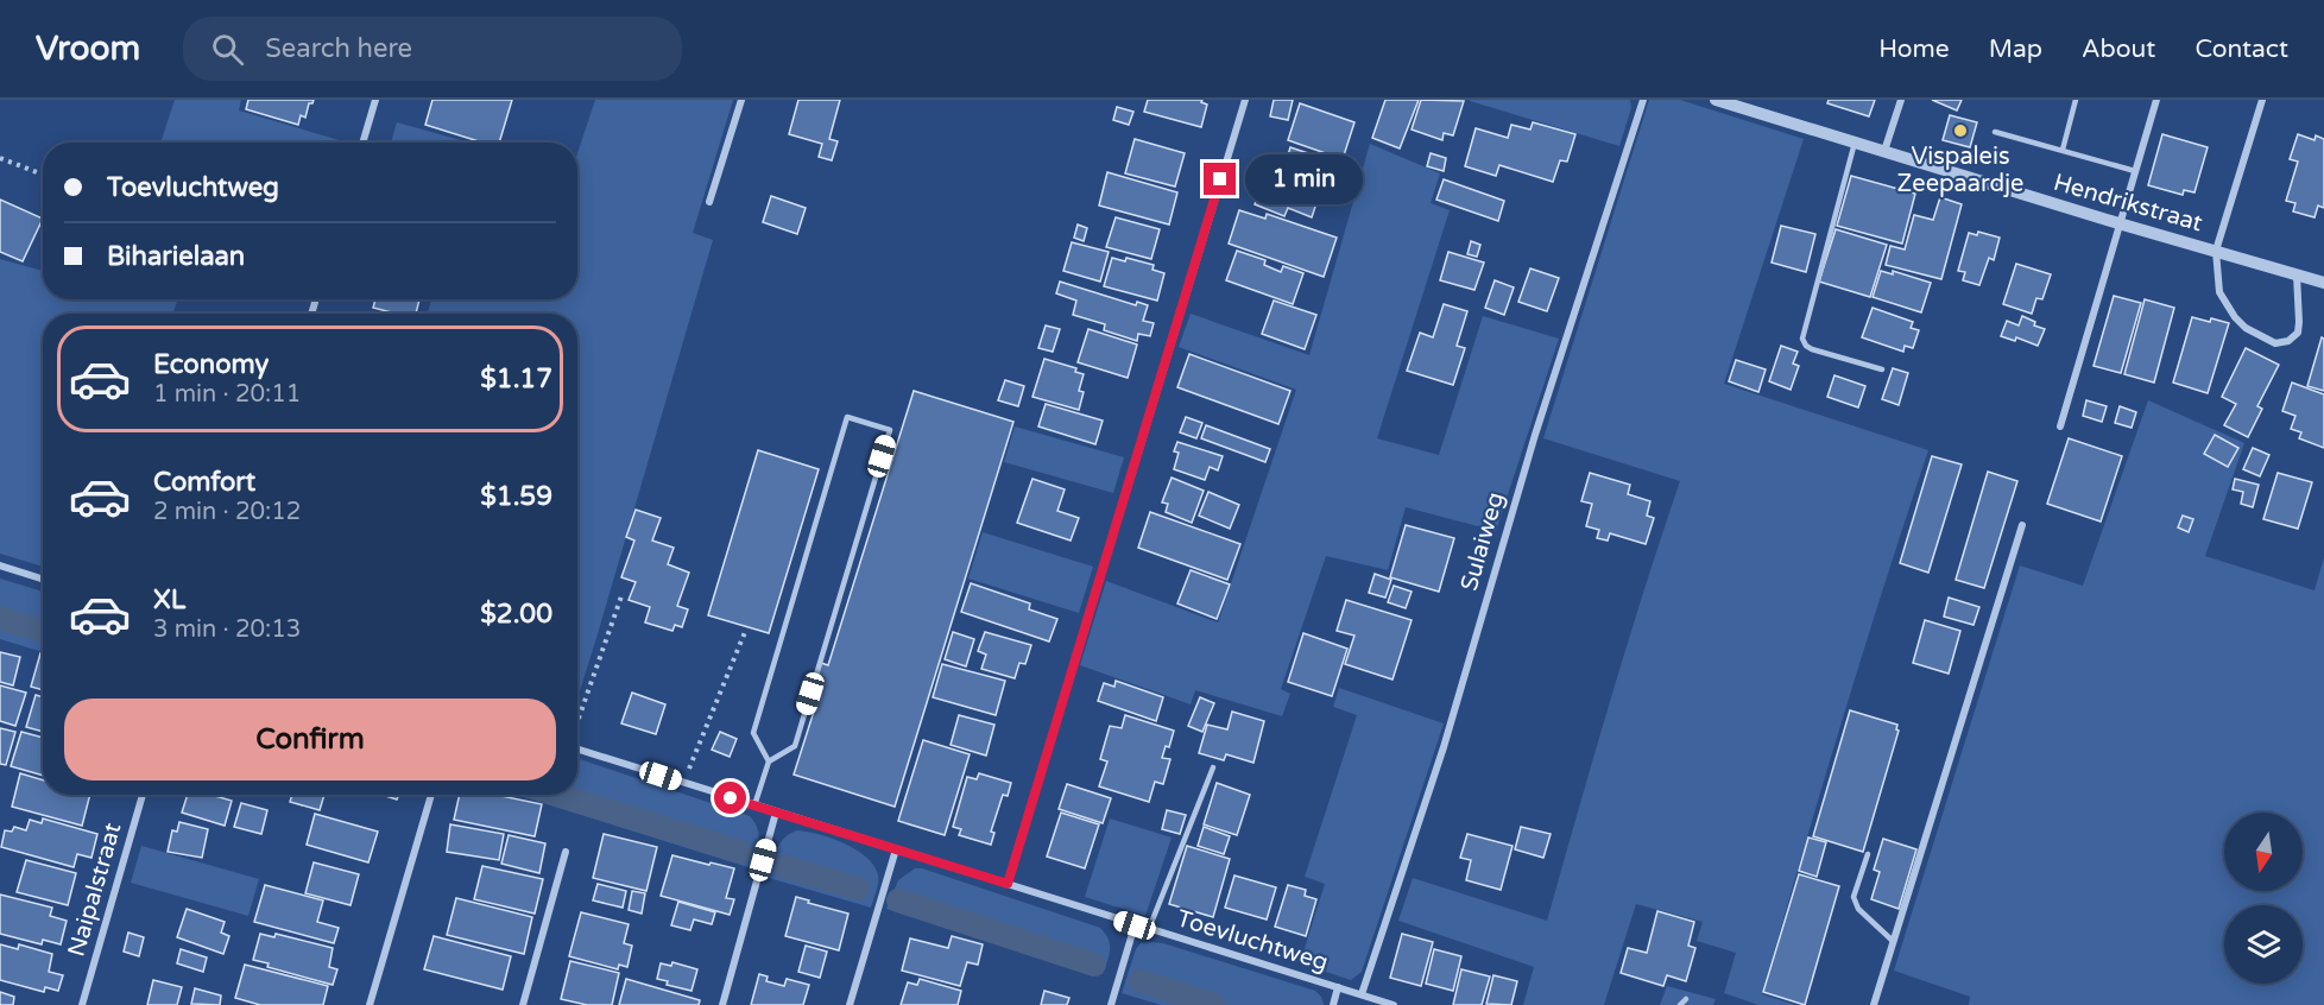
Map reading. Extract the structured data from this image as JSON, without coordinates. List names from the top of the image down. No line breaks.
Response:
{"streets":{"street":["Hendrikstraat","Sulaiweg","Naipalstraat","Toevluchtweg"]},"crossings":[["Sulaiweg","Toevluchtweg"]],"places":["Vispaleis Zeepaardje"],"north":"bottom","page":{"header":"Vroom","search":"Search here","nav":["Home","Map","About","Contact"],"banner":["Toevluchtweg","Biharielaan"],"bubble":"1 min","list":[{"name":"Economy","note":"1 min · 20:11","value":"$1.17"},{"name":"Comfort","note":"2 min · 20:12","value":"$1.59"},{"name":"XL","note":"3 min · 20:13","value":"$2.00"}],"buttons":"Confirm"}}
